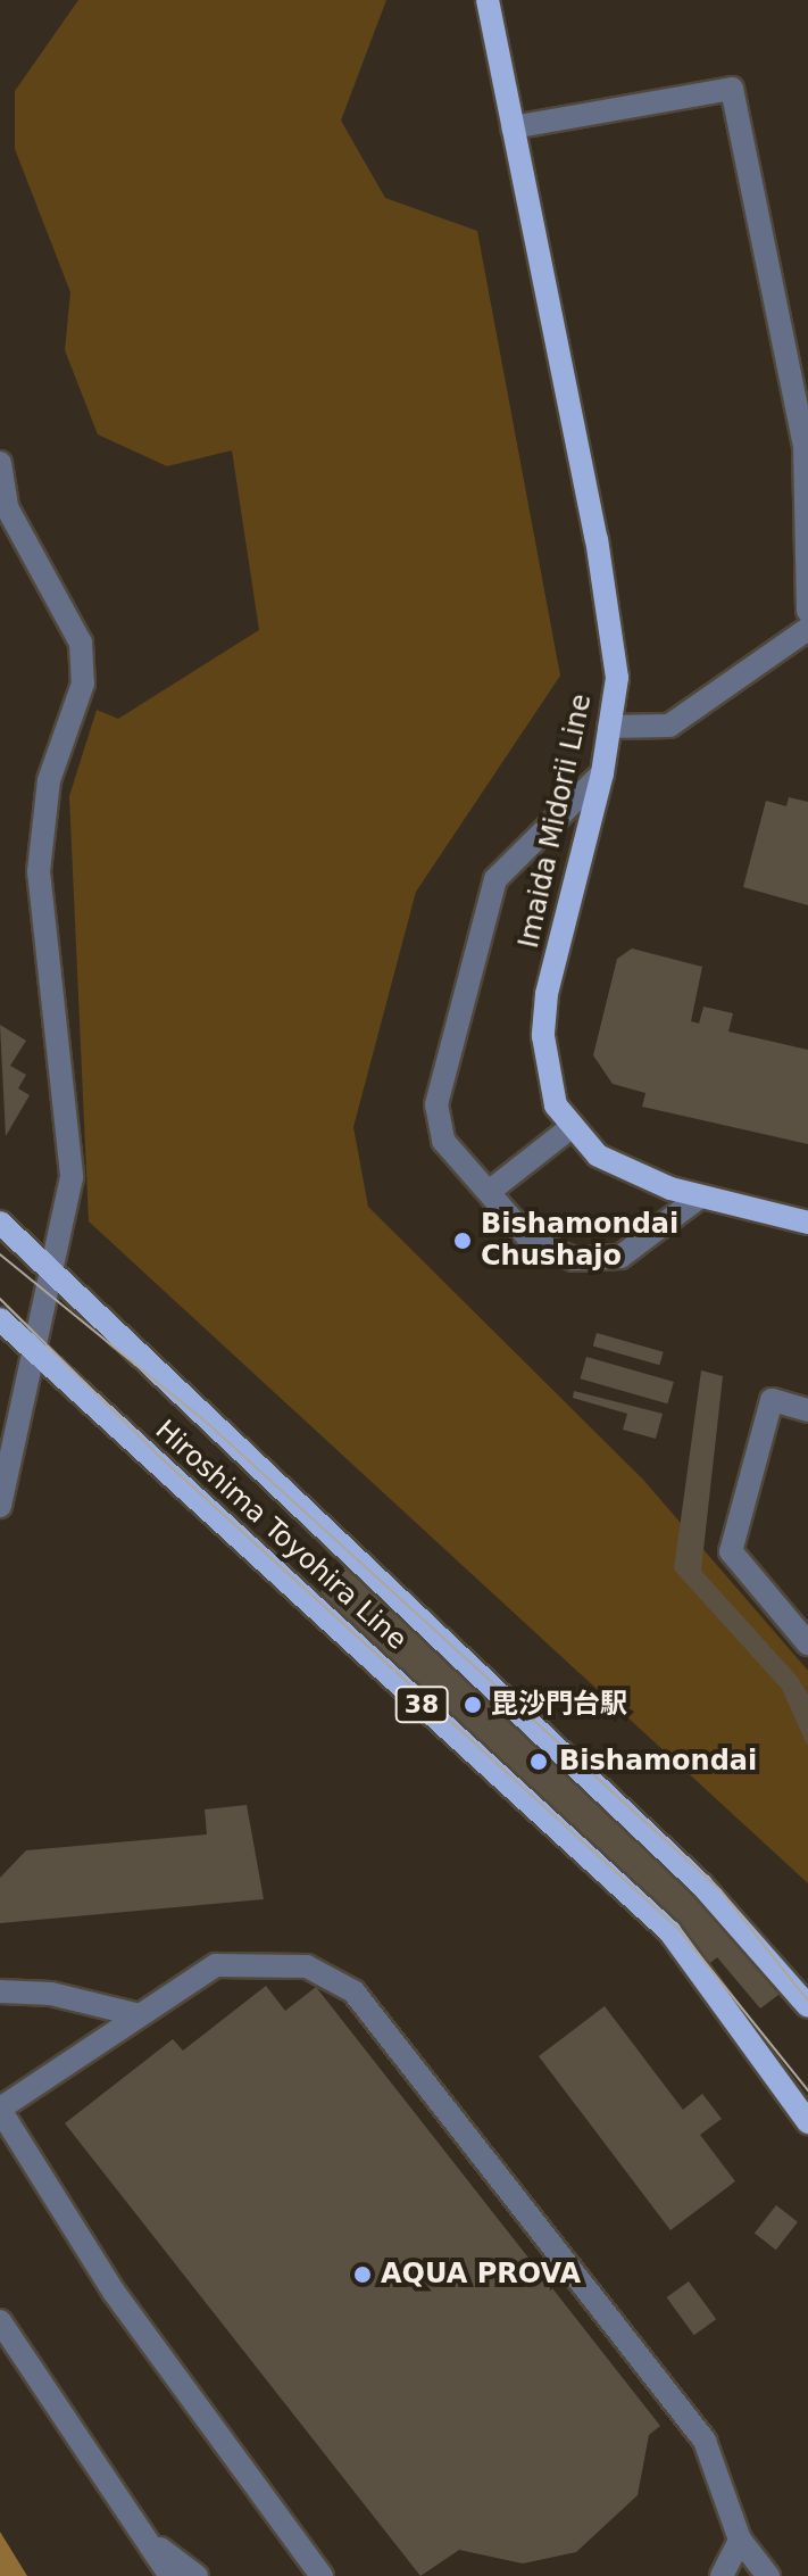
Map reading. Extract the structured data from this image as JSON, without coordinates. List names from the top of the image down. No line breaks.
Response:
{"streets":{"main road":["Imaida Midorii Line","Hiroshima Toyohira Line","38"]},"places":["Bishamondai Chushajo","毘沙門台駅","Bishamondai","AQUA PROVA"]}
